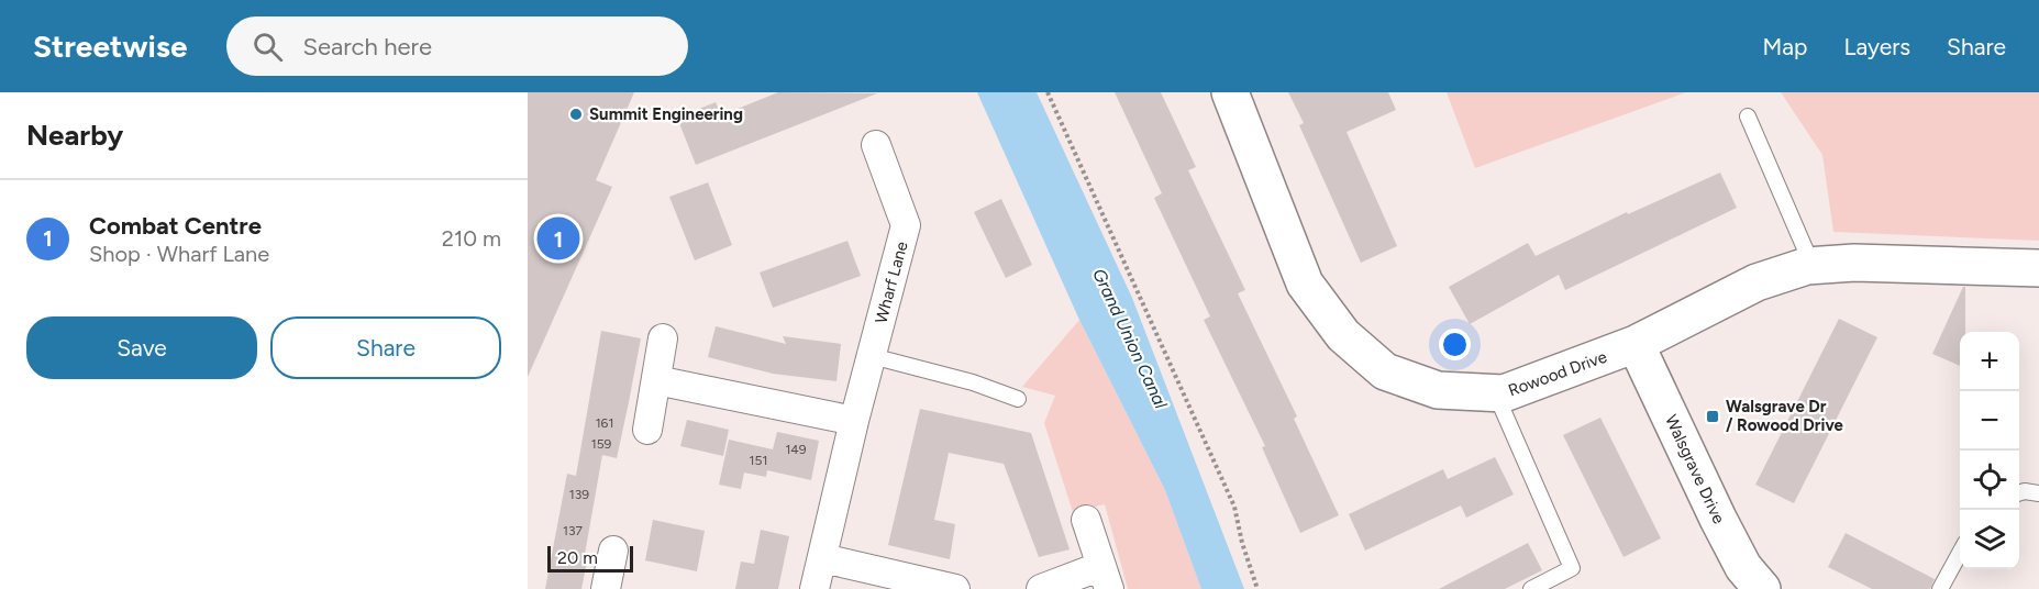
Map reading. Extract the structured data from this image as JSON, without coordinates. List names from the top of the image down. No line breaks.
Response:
{"streets":{"street":["Wharf Lane","Rowood Drive","Walsgrave Drive"]},"crossings":[["Rowood Drive","Walsgrave Drive"]],"water":["Grand Union Canal"],"places":{"other":["Summit Engineering"],"transit":["Walsgrave Dr / Rowood Drive"]},"house_numbers":["161","159","149","151","139","137"],"scale_bar":"20 m","page":{"header":"Streetwise","search":"Search here","nav":["Map","Layers","Share"],"heading":"Nearby","list":[{"mark":"1","name":"Combat Centre","note":"Shop · Wharf Lane","value":"210 m"}],"pins":"1","buttons":["Save","Share"],"map_buttons":["+","−"],"scale":"20 m"}}
